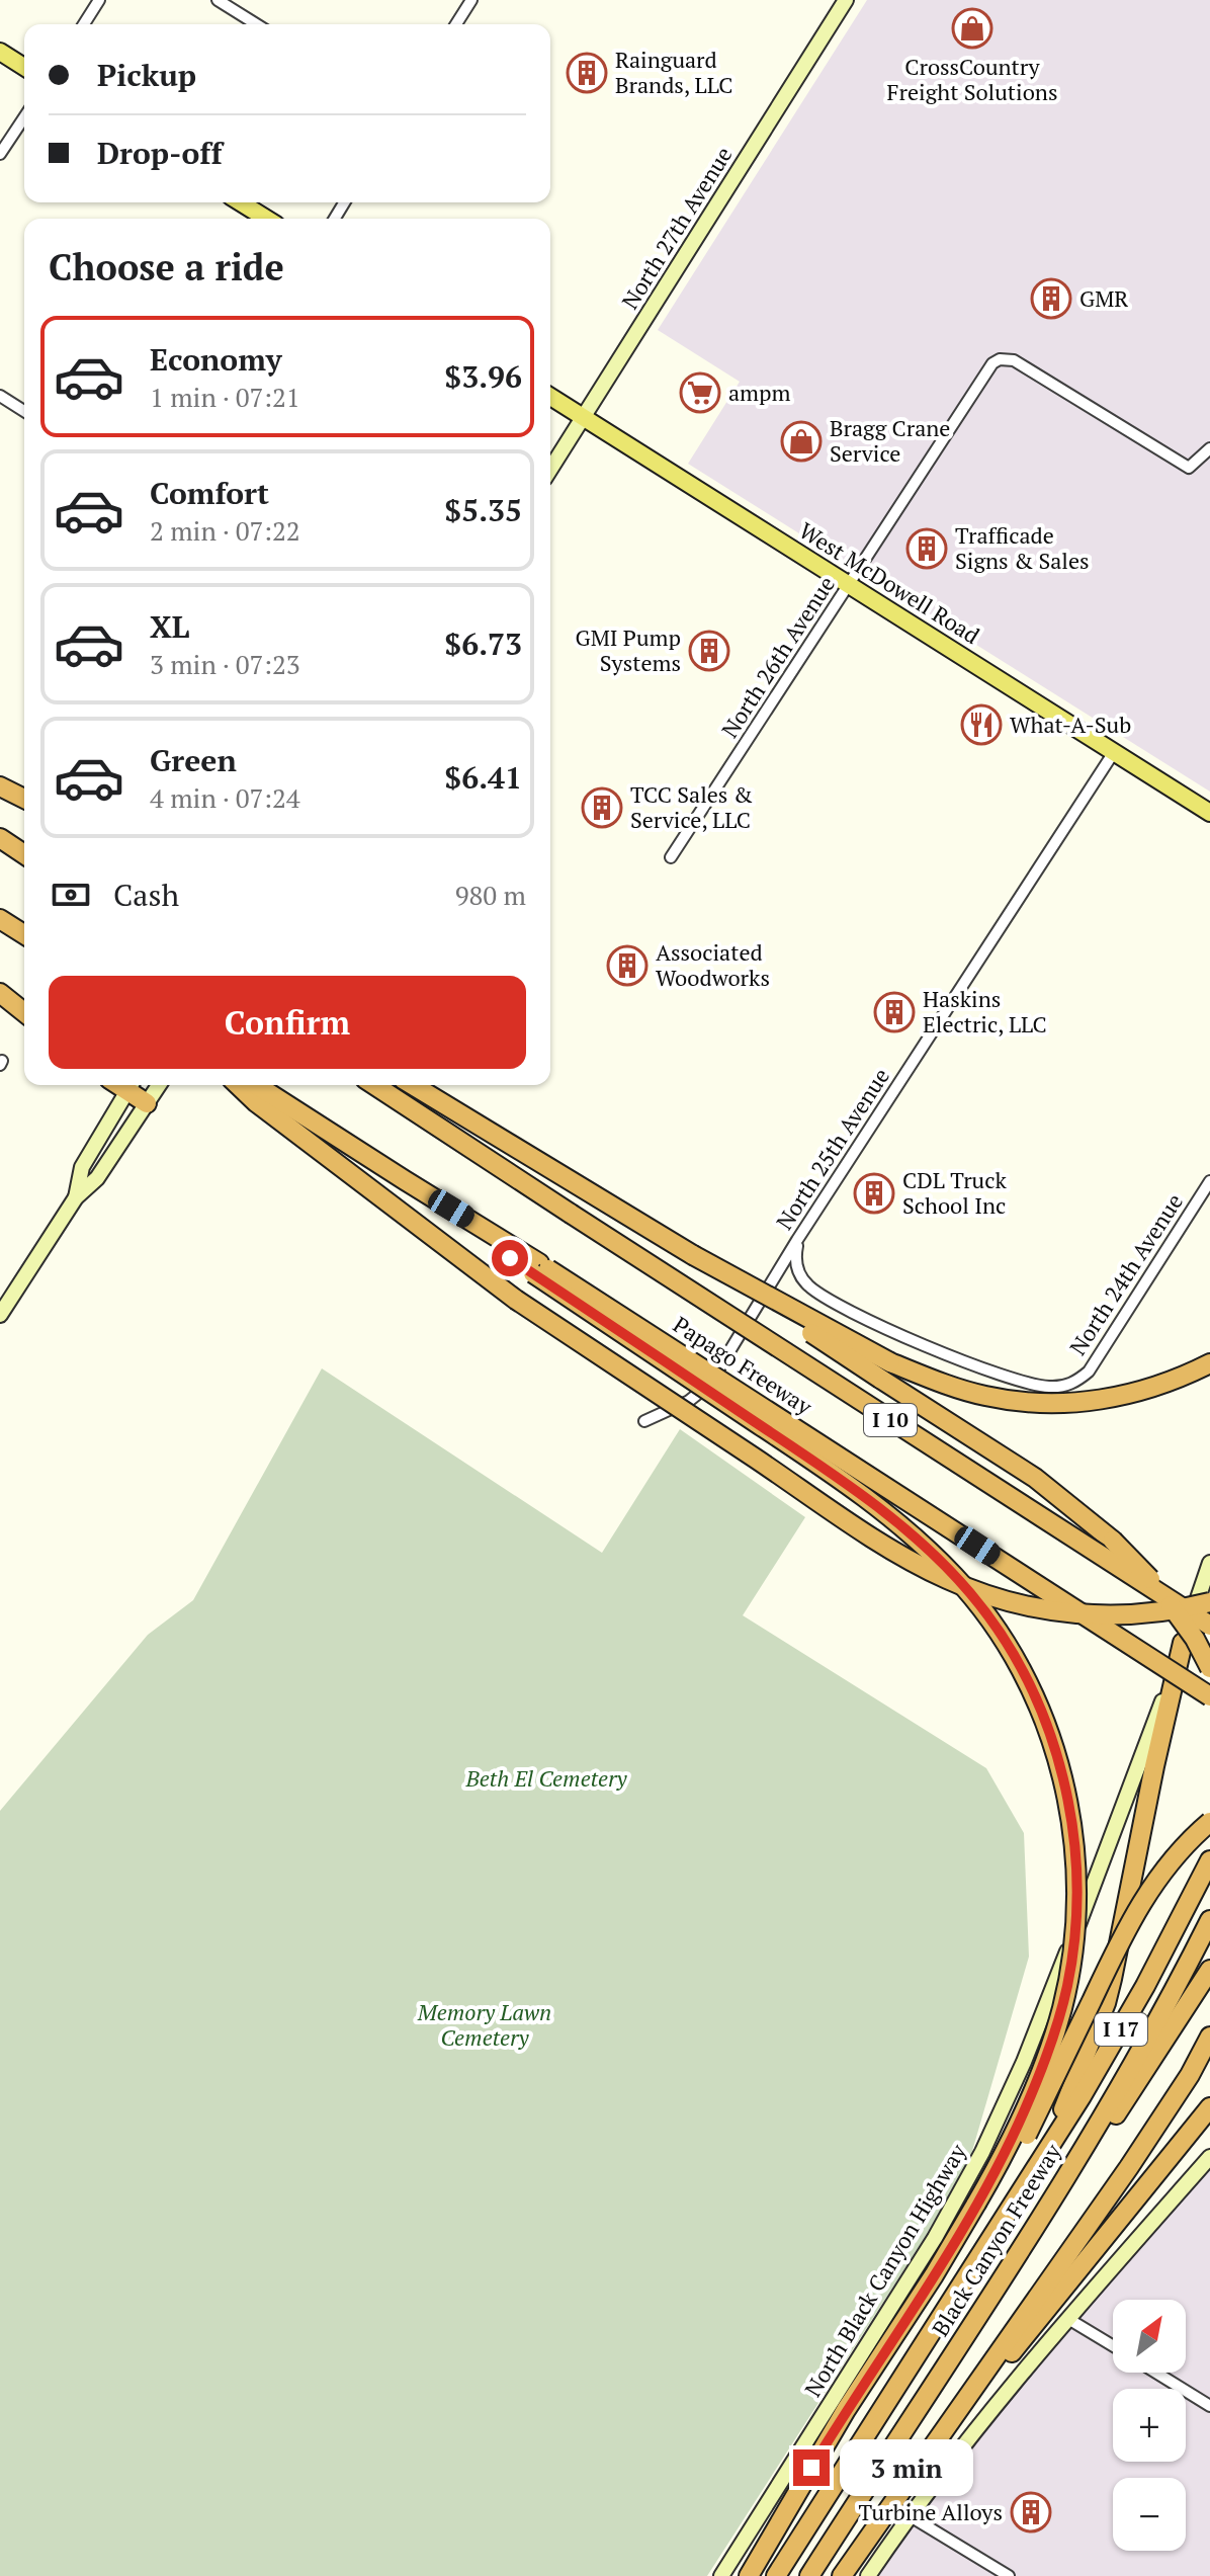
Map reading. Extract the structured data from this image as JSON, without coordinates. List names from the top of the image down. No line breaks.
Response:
{"streets":{"highway":["Papago Freeway","I 10","I 17","Black Canyon Freeway"],"main road":["North 27th Avenue","West McDowell Road","North Black Canyon Highway"],"street":["North 26th Avenue","North 25th Avenue","North 24th Avenue"]},"crossings":[["North 27th Avenue","West McDowell Road"],["West McDowell Road","North 26th Avenue"],["West McDowell Road","North 25th Avenue"],["North 25th Avenue","North 24th Avenue"]],"parks":["Beth El Cemetery","Memory Lawn Cemetery"],"places":{"shop":["CrossCountry Freight Solutions","Bragg Crane Service"],"building":["Rainguard Brands, LLC","GMR","Trafficade Signs & Sales","GMI Pump Systems","TCC Sales & Service, LLC","Associated Woodworks","Haskins Electric, LLC","CDL Truck School Inc","Turbine Alloys"],"supermarket":["ampm"],"restaurant":["What-A-Sub"]},"north":"top right","page":{"banner":["Pickup","Drop-off"],"heading":"Choose a ride","list":[{"name":"Economy","note":"1 min · 07:21","value":"$3.96"},{"name":"Comfort","note":"2 min · 07:22","value":"$5.35"},{"name":"XL","note":"3 min · 07:23","value":"$6.73"},{"name":"Green","note":"4 min · 07:24","value":"$6.41"}],"pay":["Cash","980 m"],"buttons":"Confirm","map_buttons":["+","−"],"bubble":"3 min"}}
